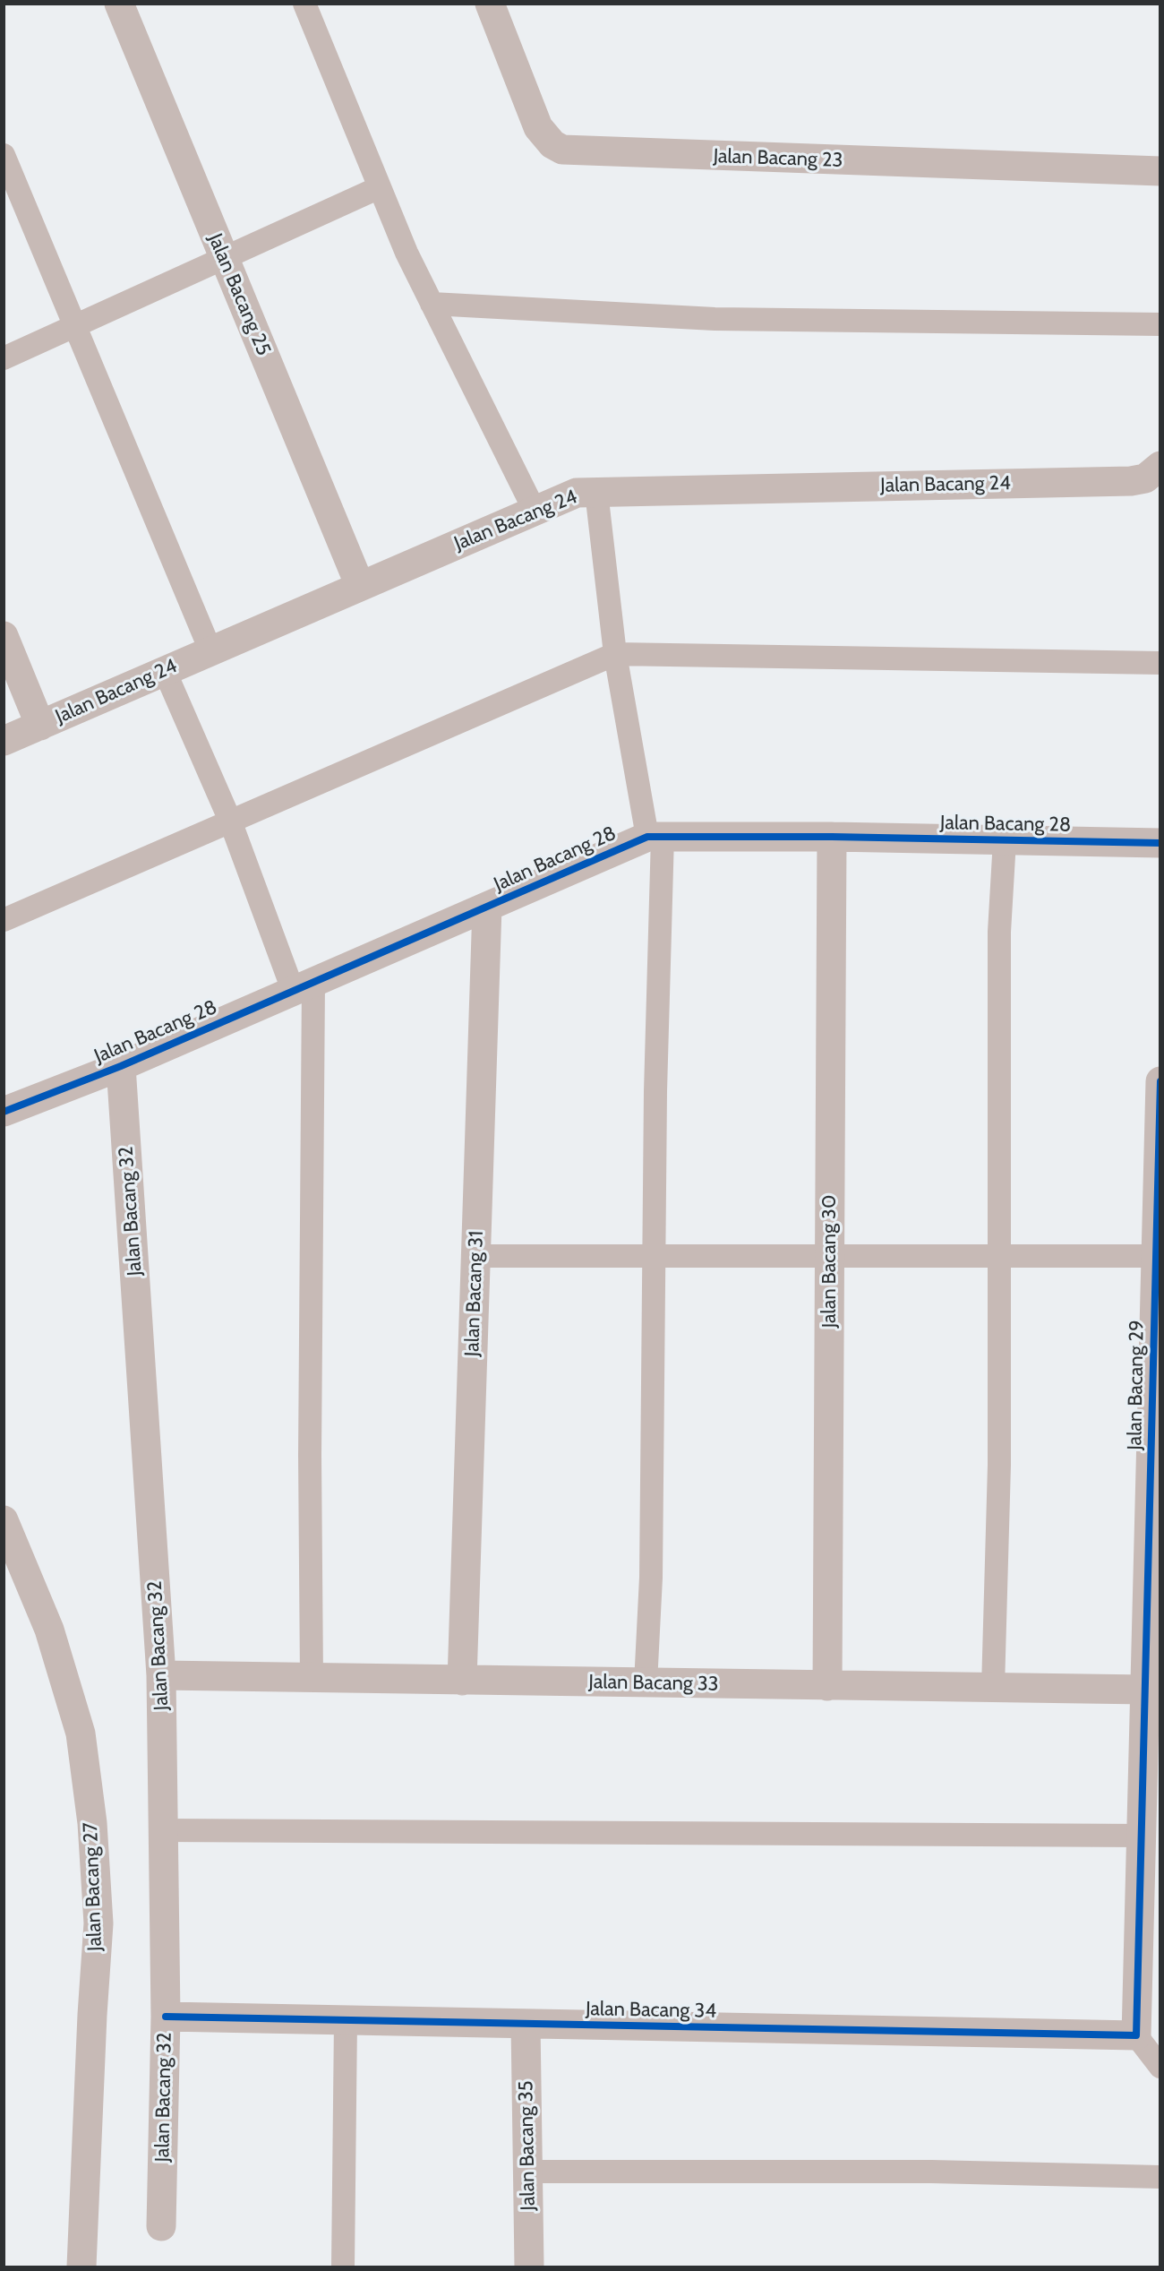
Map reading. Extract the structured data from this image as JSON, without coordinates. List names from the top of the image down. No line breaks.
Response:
{"streets":{"street":["Jalan Bacang 23","Jalan Bacang 25","Jalan Bacang 24","Jalan Bacang 28","Jalan Bacang 32","Jalan Bacang 30","Jalan Bacang 31","Jalan Bacang 29","Jalan Bacang 33","Jalan Bacang 27","Jalan Bacang 34","Jalan Bacang 35"]},"crossings":[["Jalan Bacang 25","Jalan Bacang 24"],["Jalan Bacang 28","Jalan Bacang 32"],["Jalan Bacang 28","Jalan Bacang 30"],["Jalan Bacang 28","Jalan Bacang 31"],["Jalan Bacang 32","Jalan Bacang 33"],["Jalan Bacang 32","Jalan Bacang 34"],["Jalan Bacang 30","Jalan Bacang 33"],["Jalan Bacang 31","Jalan Bacang 33"],["Jalan Bacang 29","Jalan Bacang 33"],["Jalan Bacang 29","Jalan Bacang 34"],["Jalan Bacang 34","Jalan Bacang 35"]]}
